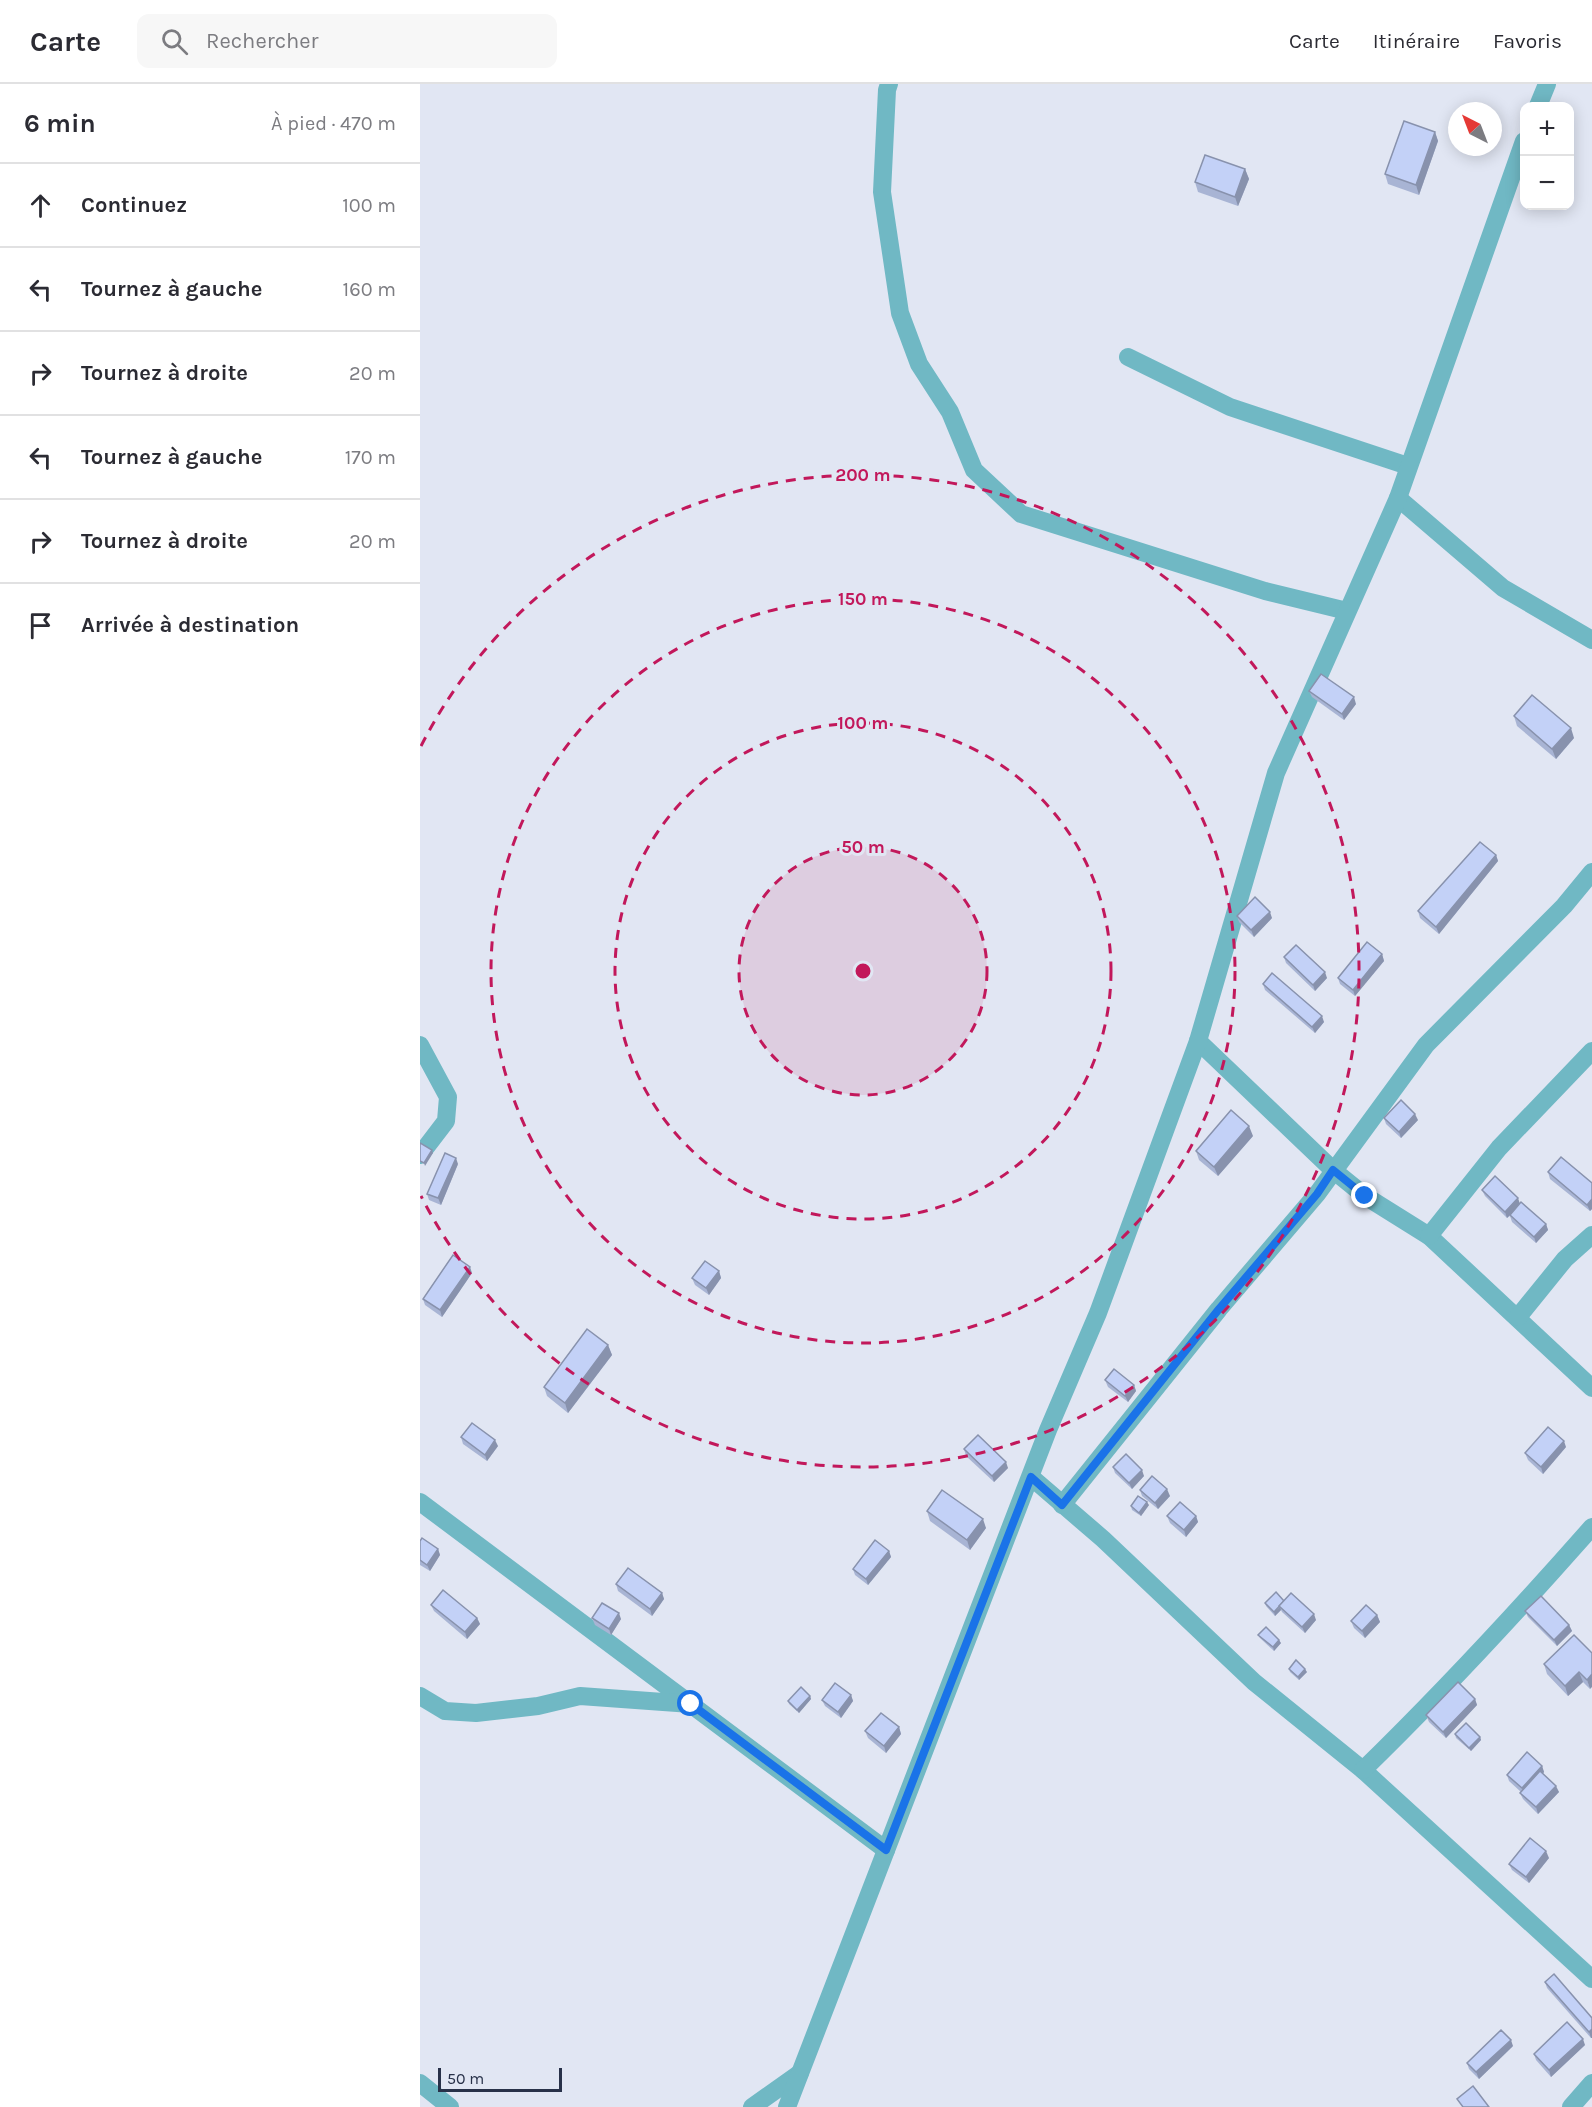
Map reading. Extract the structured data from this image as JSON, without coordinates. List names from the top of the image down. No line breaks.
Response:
{"scale_bar":"50 m","north":"top left","page":{"header":"Carte","search":"Rechercher","nav":["Carte","Itinéraire","Favoris"],"heading":["6 min","À pied · 470 m"],"map_buttons":["+","−"],"list":[["Continuez","100 m"],["Tournez à gauche","160 m"],["Tournez à droite","20 m"],["Tournez à gauche","170 m"],["Tournez à droite","20 m"],"Arrivée à destination"],"scale":"50 m"},"rings":["200 m","150 m","100 m","50 m"]}
